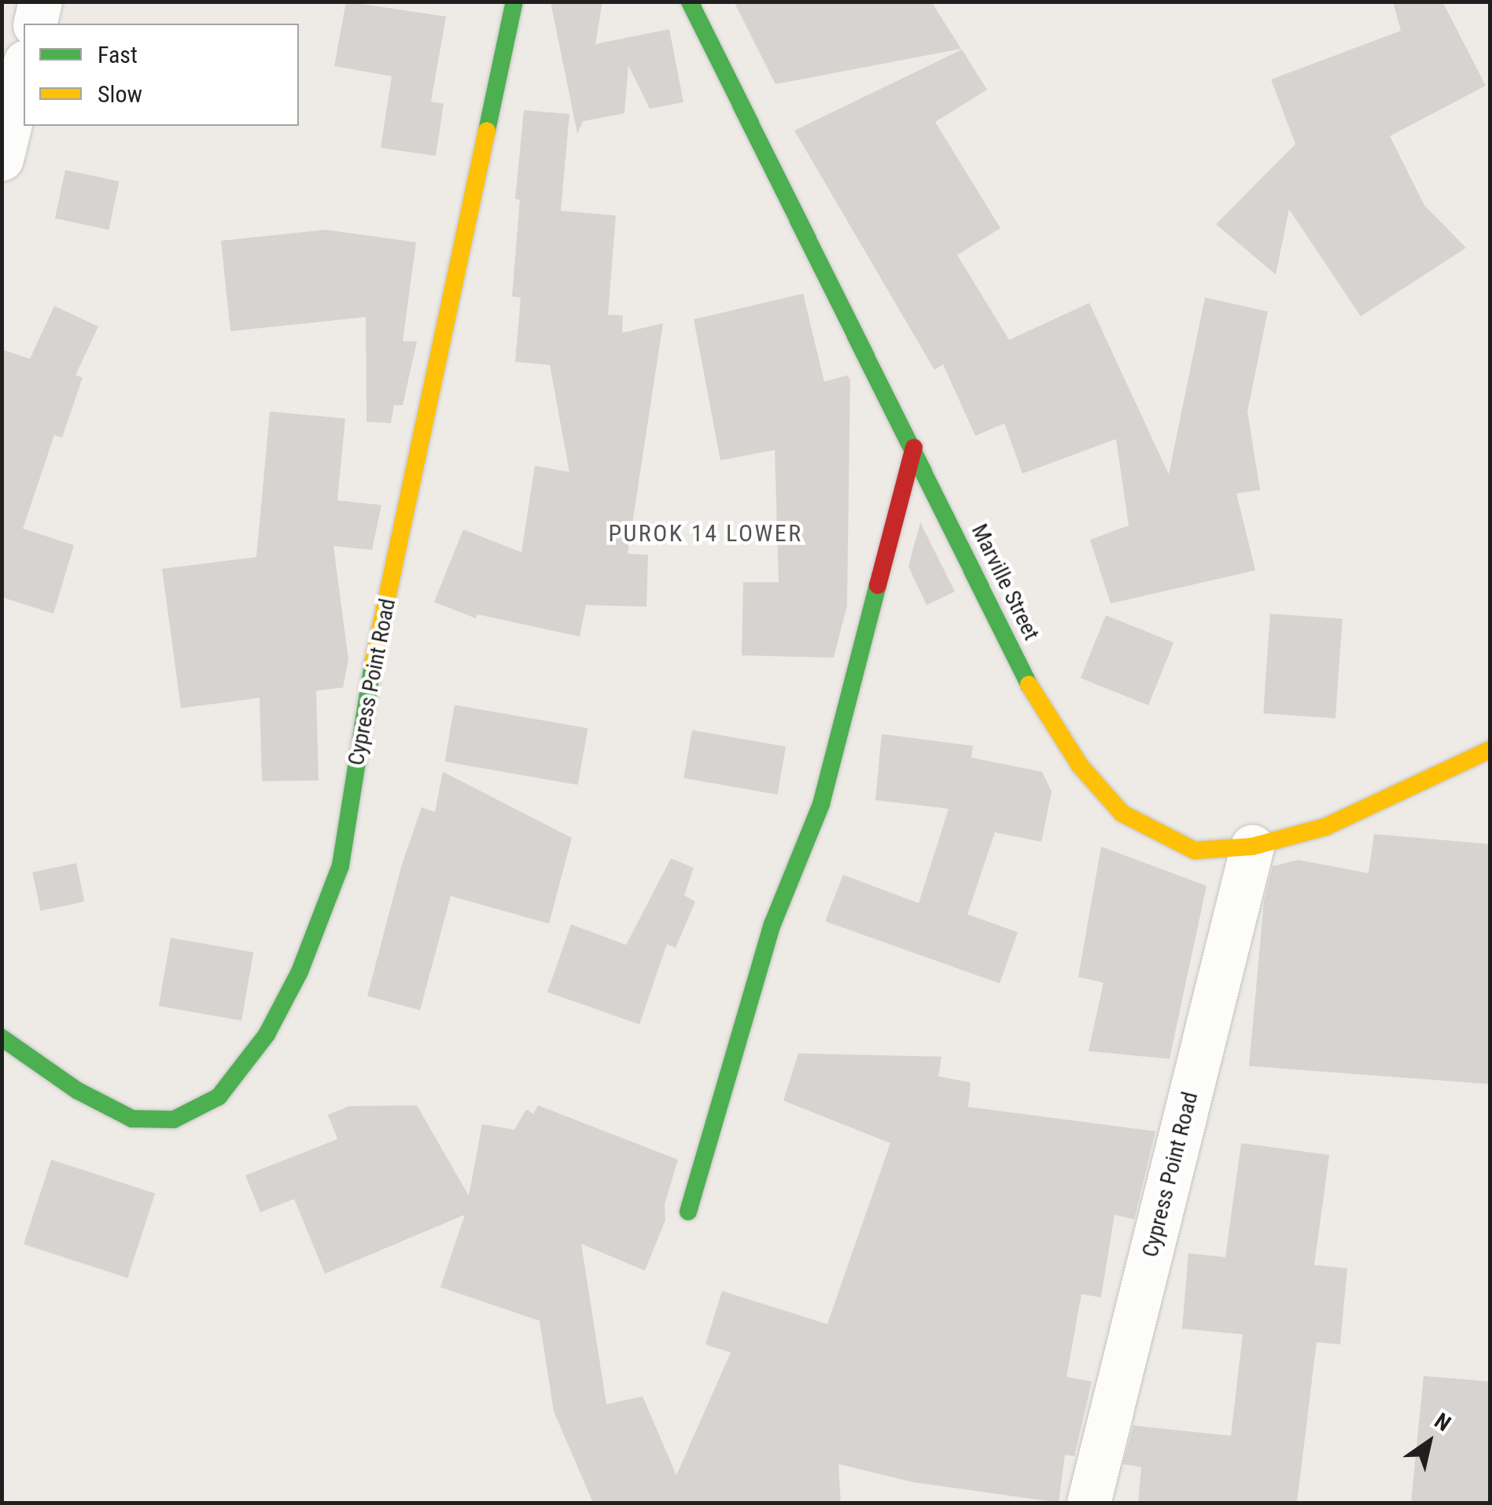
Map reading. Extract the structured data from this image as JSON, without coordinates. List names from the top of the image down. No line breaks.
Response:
{"streets":{"street":["Marville Street","Cypress Point Road"]},"crossings":[["Marville Street","Cypress Point Road"]],"districts":["PUROK 14 LOWER"],"legend":["Fast","Slow"],"north":"top right"}
